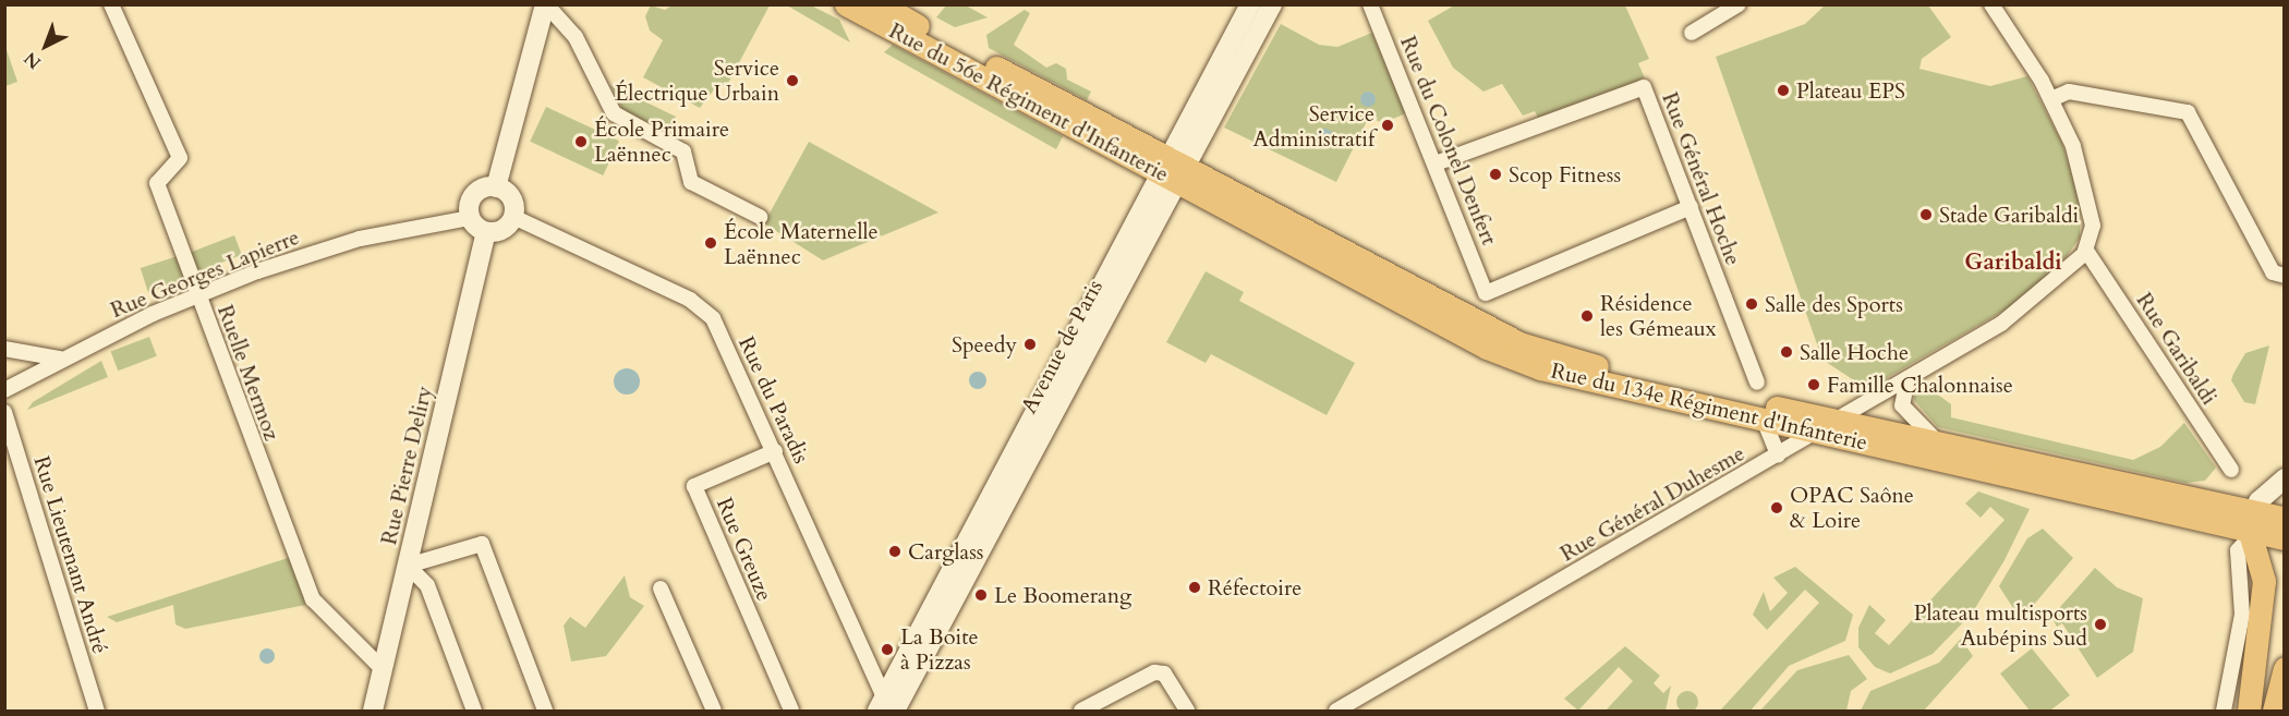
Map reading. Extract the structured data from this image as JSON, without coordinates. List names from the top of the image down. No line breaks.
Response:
{"streets":{"main road":["Rue du 56e Régiment d'Infanterie","Avenue de Paris","Rue du 134e Régiment d'Infanterie","Rue Pierre Deliry"],"street":["Rue du Colonel Denfert","Rue Général Hoche","Rue Georges Lapierre","Rue Garibaldi","Ruelle Mermoz","Rue du Paradis","Rue Général Duhesme","Rue Greuze","Rue Lieutenant André"]},"crossings":[["Rue du 56e Régiment d'Infanterie","Avenue de Paris"],["Rue du 56e Régiment d'Infanterie","Rue du 134e Régiment d'Infanterie"],["Rue du Colonel Denfert","Rue Général Hoche"],["Rue Georges Lapierre","Ruelle Mermoz"],["Rue Georges Lapierre","Rue du Paradis"],["Rue Georges Lapierre","Rue Pierre Deliry"],["Avenue de Paris","Rue du Paradis"],["Avenue de Paris","Rue du 134e Régiment d'Infanterie"],["Rue Garibaldi","Rue Général Duhesme"],["Ruelle Mermoz","Rue Pierre Deliry"],["Rue du Paradis","Rue Pierre Deliry"],["Rue du Paradis","Rue Greuze"],["Rue du 134e Régiment d'Infanterie","Rue Général Duhesme"]],"districts":["Garibaldi"],"places":["Service Électrique Urbain","Plateau EPS","Service Administratif","École Primaire Laënnec","Scop Fitness","Stade Garibaldi","École Maternelle Laënnec","Salle des Sports","Résidence les Gémeaux","Speedy","Salle Hoche","Famille Chalonnaise","OPAC Saône & Loire","Carglass","Réfectoire","Le Boomerang","Plateau multisports Aubépins Sud","La Boite à Pizzas"],"north":"bottom left"}
